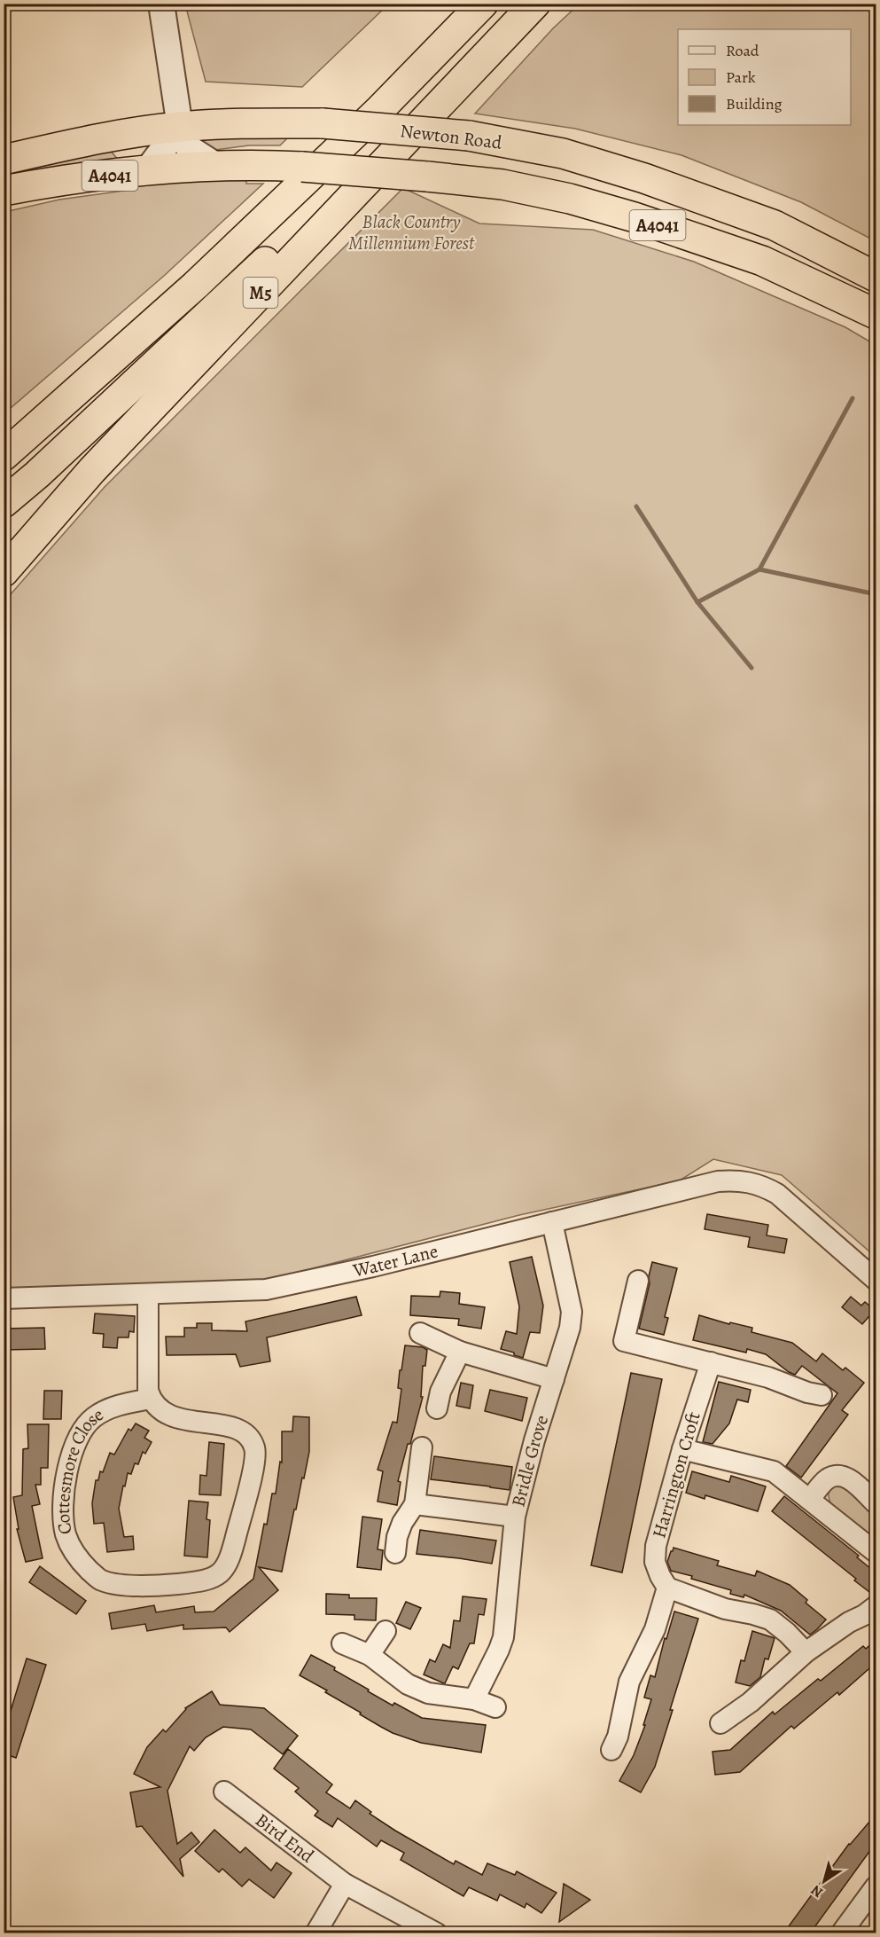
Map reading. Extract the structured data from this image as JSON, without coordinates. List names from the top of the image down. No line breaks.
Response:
{"streets":{"highway":["Newton Road","A4041","M5"],"street":["Water Lane","Bridle Grove","Harrington Croft","Cottesmore Close","Bird End"]},"crossings":[["Water Lane","Bridle Grove"]],"parks":["Black Country Millennium Forest"],"legend":["Road","Park","Building"],"north":"bottom left"}
